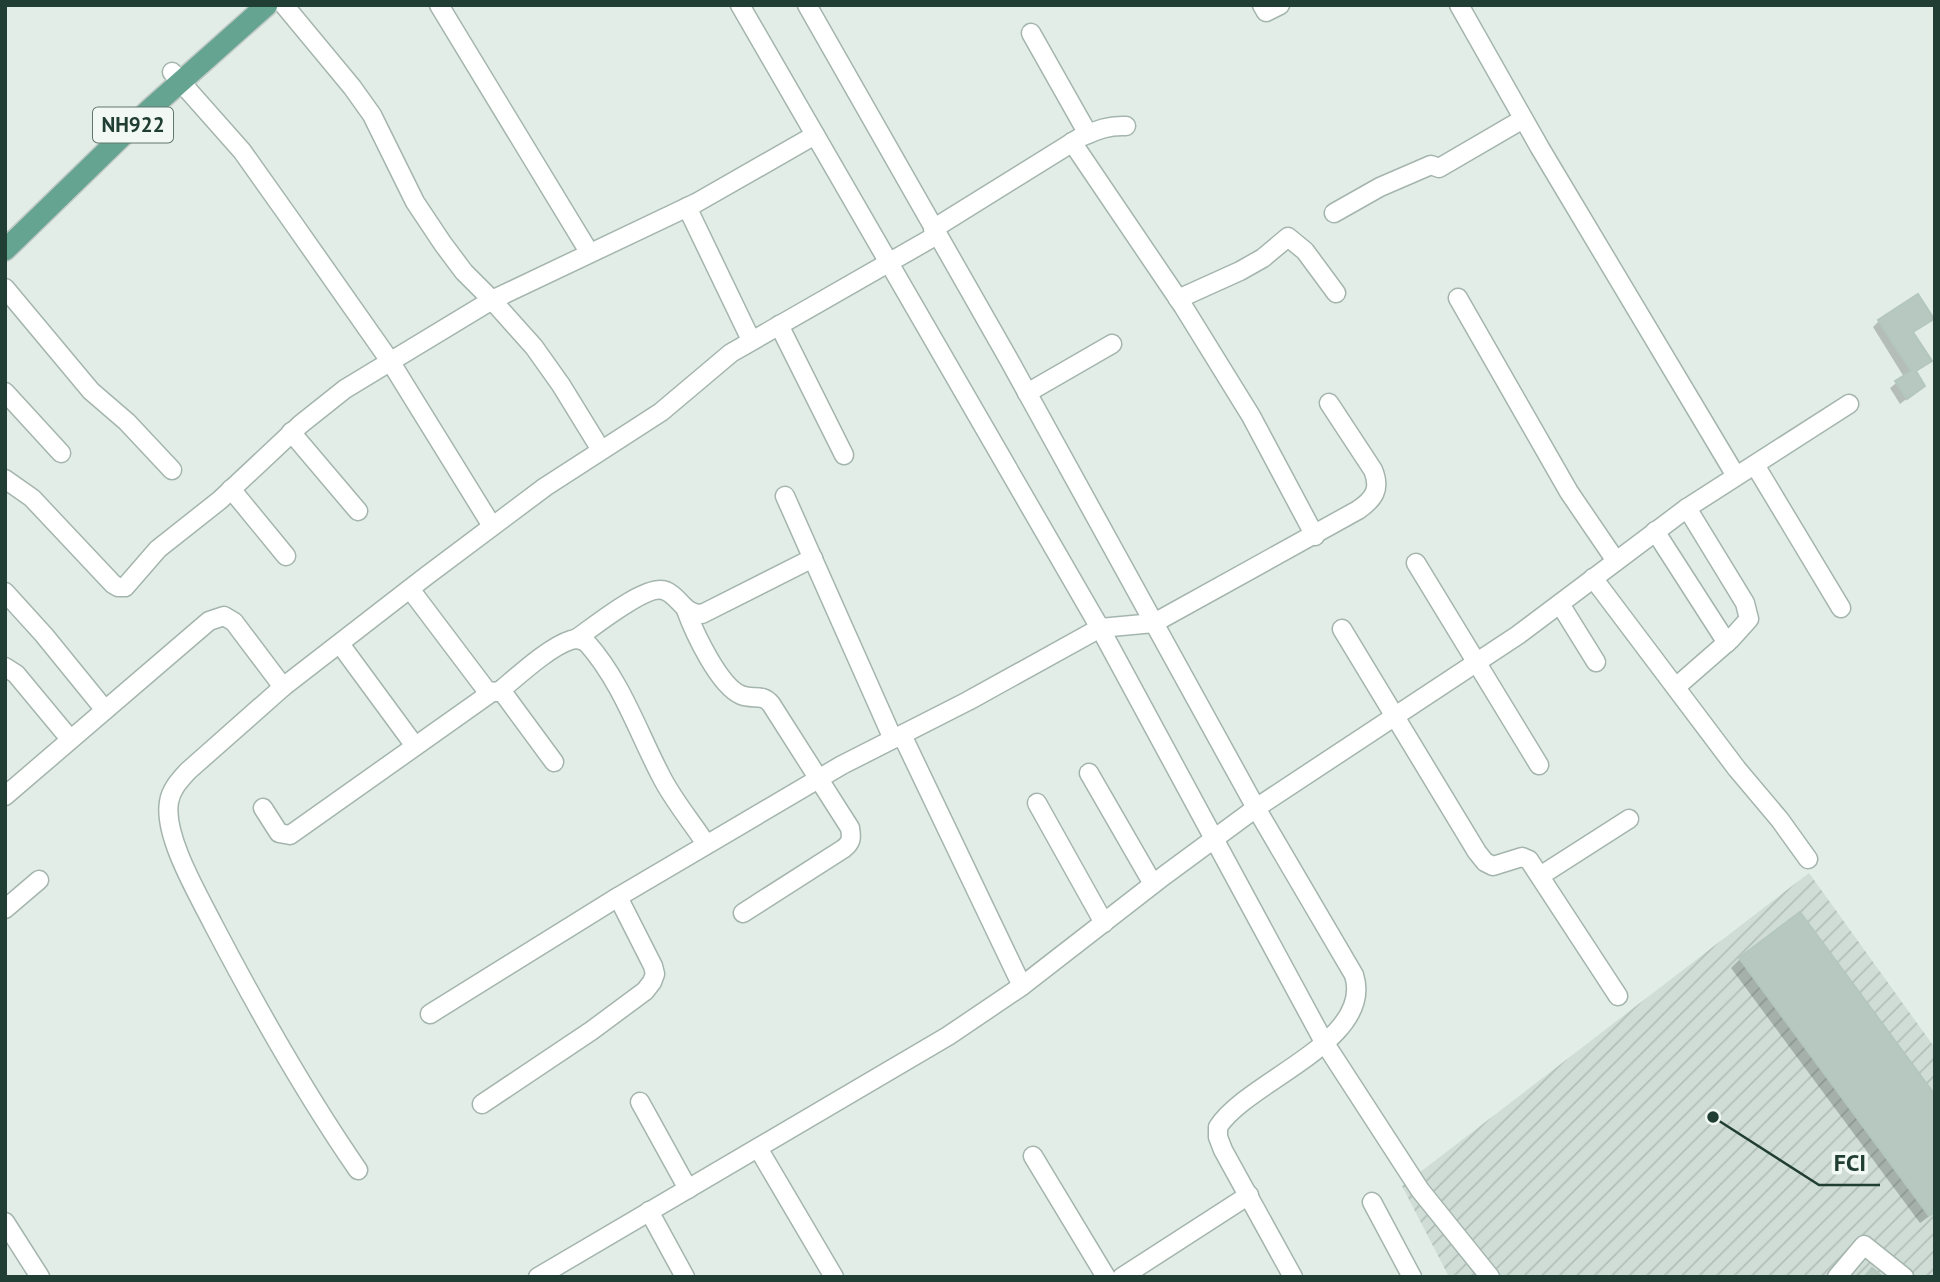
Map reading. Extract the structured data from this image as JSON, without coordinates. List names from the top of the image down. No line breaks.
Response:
{"streets":{"main road":["NH922"]},"places":["FCI"]}
